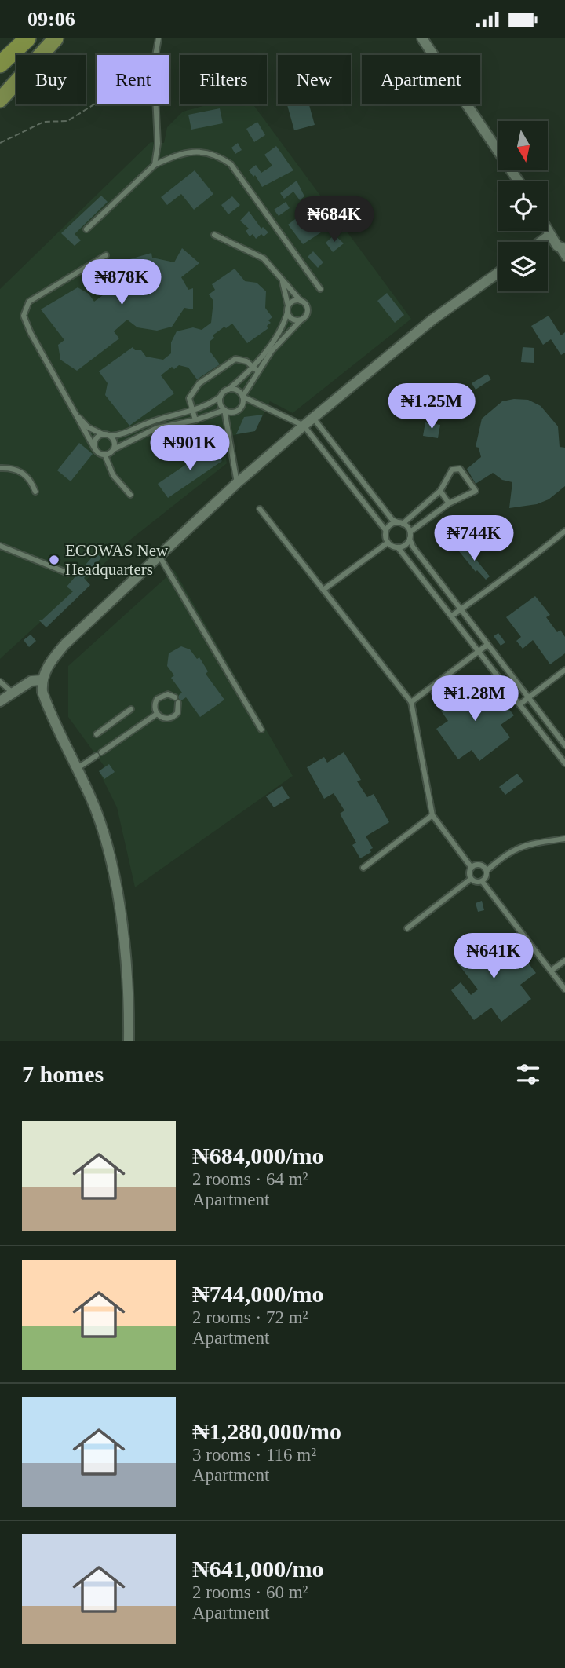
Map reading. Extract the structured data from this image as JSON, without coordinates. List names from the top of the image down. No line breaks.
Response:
{"places":["ECOWAS New Headquarters"],"north":"bottom","page":{"status":"09:06","chip":["Buy","Rent","Filters","New","Apartment"],"price":["₦684K","₦878K","₦1.25M","₦901K","₦744K","₦1.28M","₦641K"],"heading":"7 homes","list":[{"name":"₦684,000/mo","note":"2 rooms · 64 m² · Apartment"},{"name":"₦744,000/mo","note":"2 rooms · 72 m² · Apartment"},{"name":"₦1,280,000/mo","note":"3 rooms · 116 m² · Apartment"},{"name":"₦641,000/mo","note":"2 rooms · 60 m² · Apartment"}]}}
